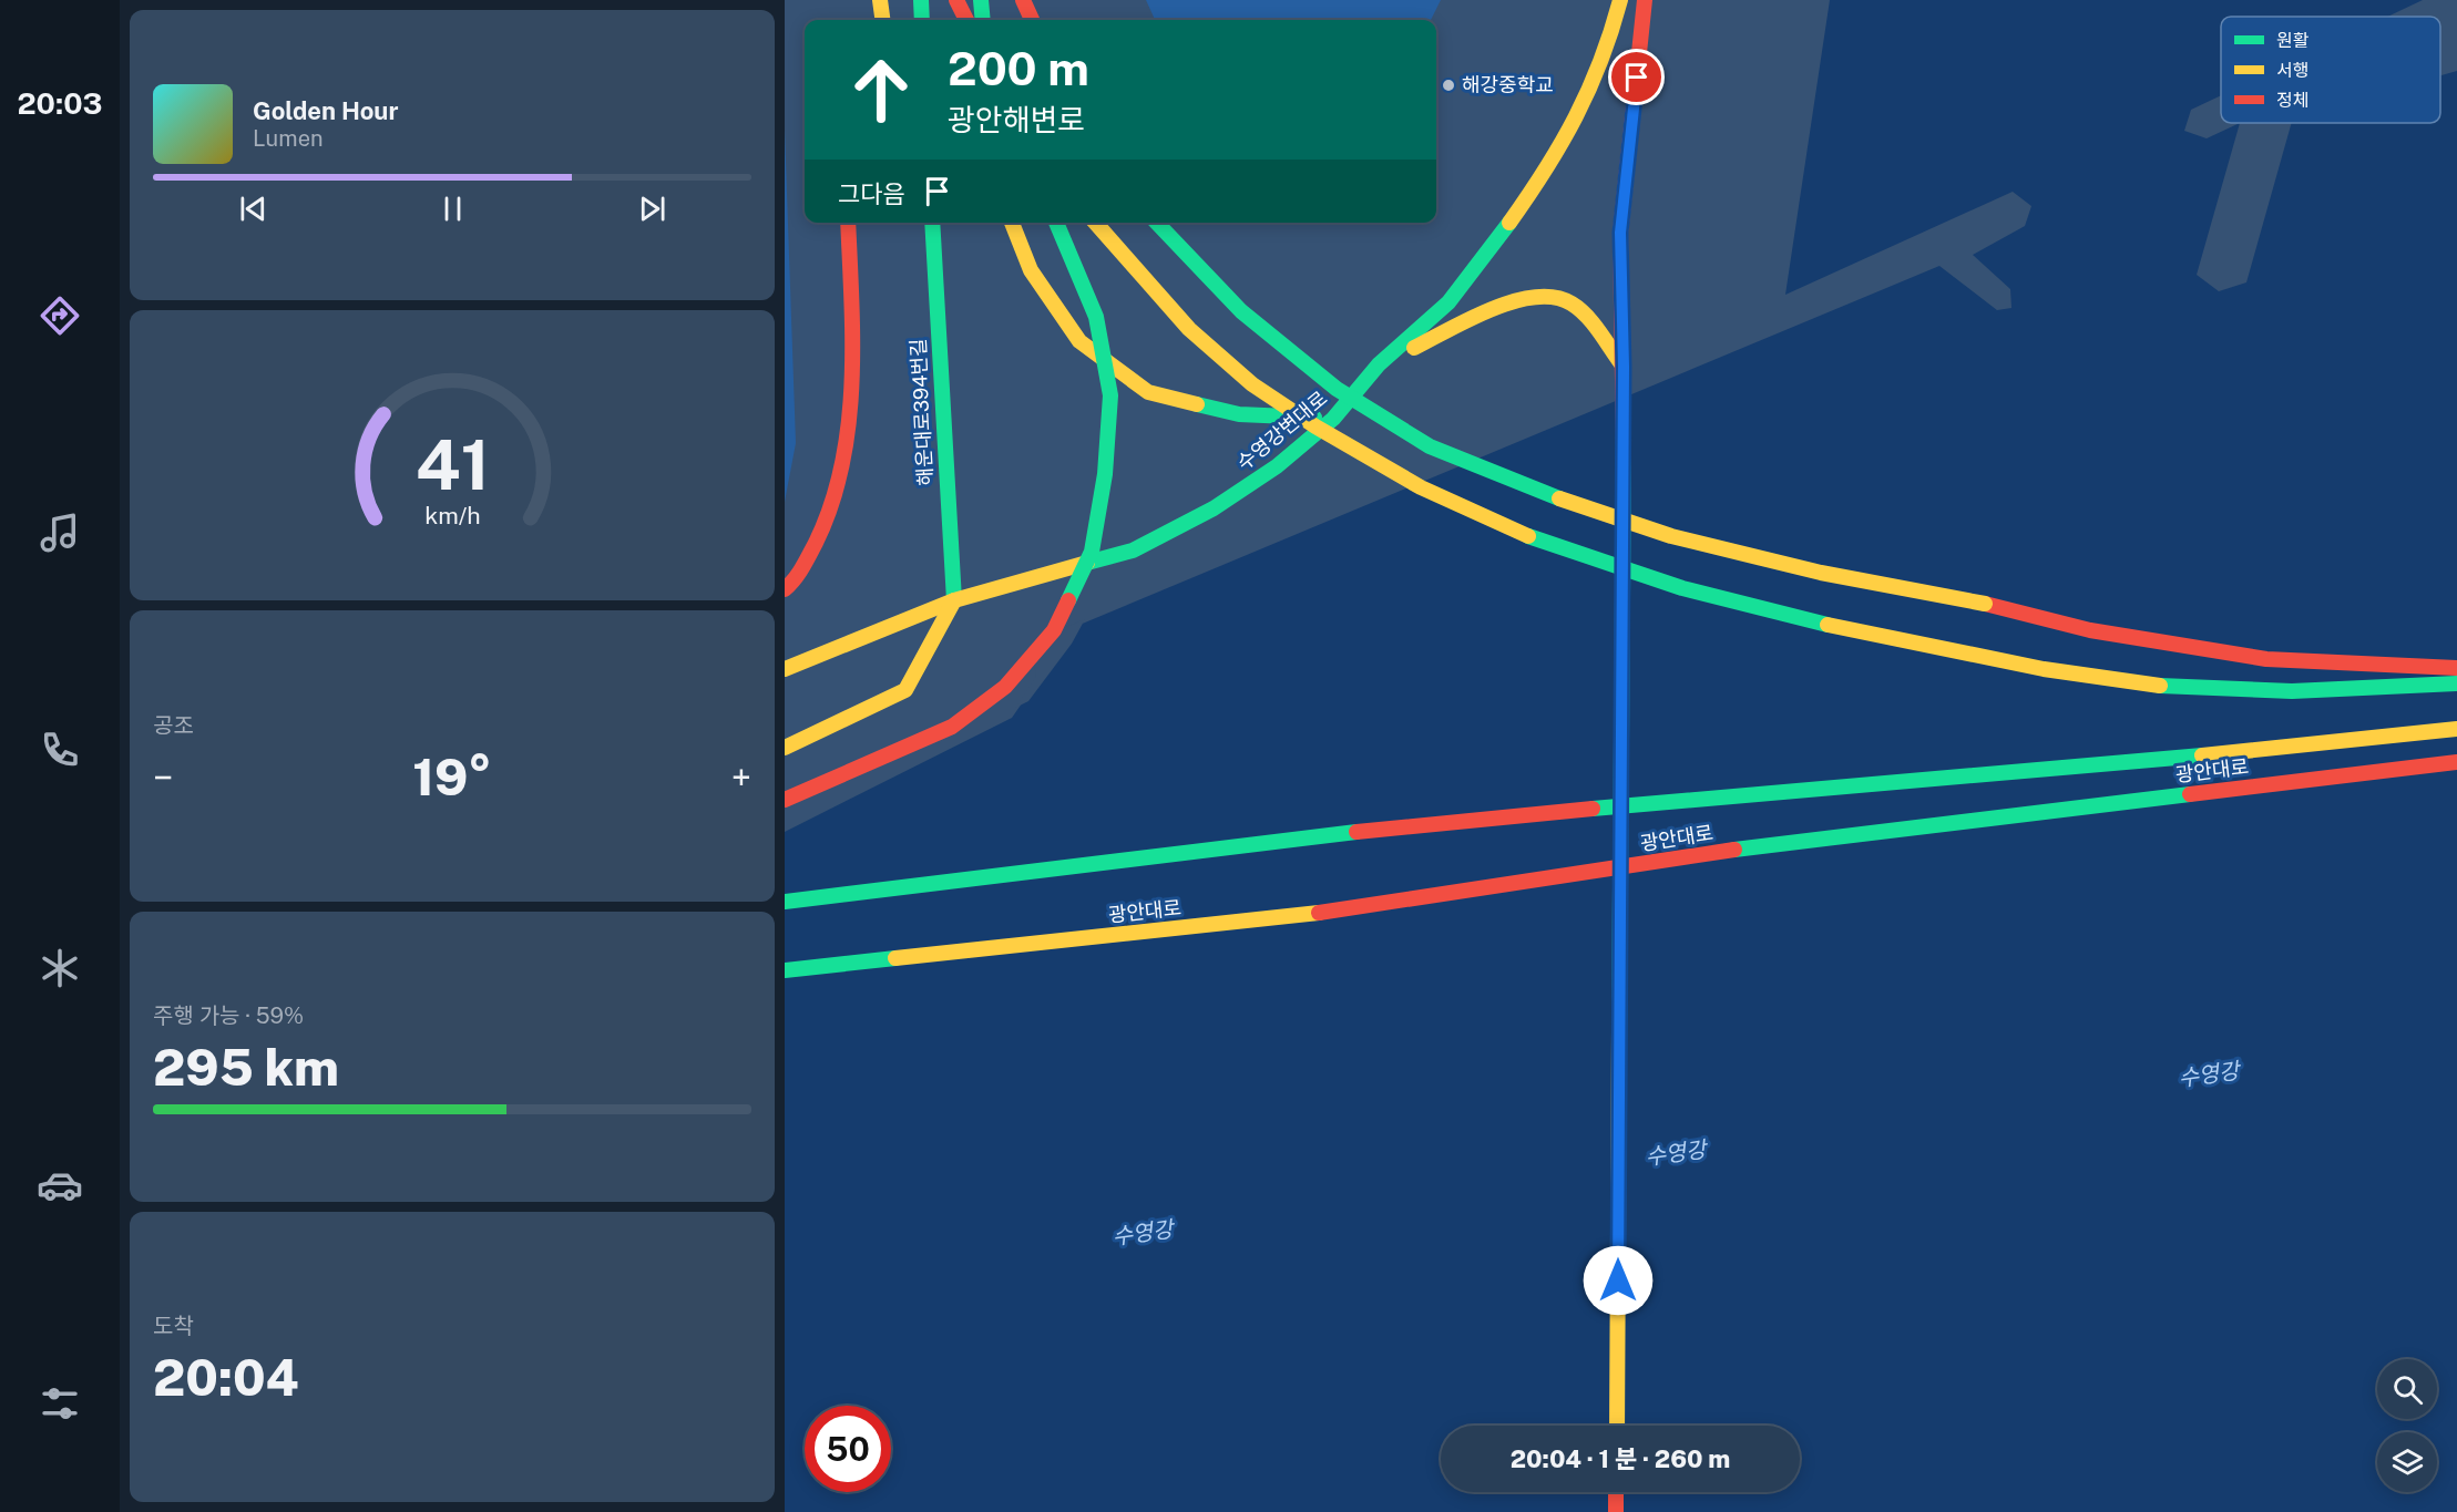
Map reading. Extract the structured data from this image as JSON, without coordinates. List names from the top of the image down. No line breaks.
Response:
{"streets":{"main road":["해운대로394번길","수영강변대로","광안대로"]},"crossings":[["해운대로394번길","수영강변대로"]],"water":["수영강"],"places":["해강중학교"],"legend":["원활","서행","정체"],"page":{"tabs":"20:03","turn":["200 m","광안해변로"],"song":["Golden Hour","Lumen"],"then":"그다음","tile":["공조",["주행 가능 · 59%","295 km"],["도착","20:04"]],"heat":["−","19°","+"],"limit":"50","trip":"20:04 · 1 분 · 260 m","gauge":["41","km/h"]}}
